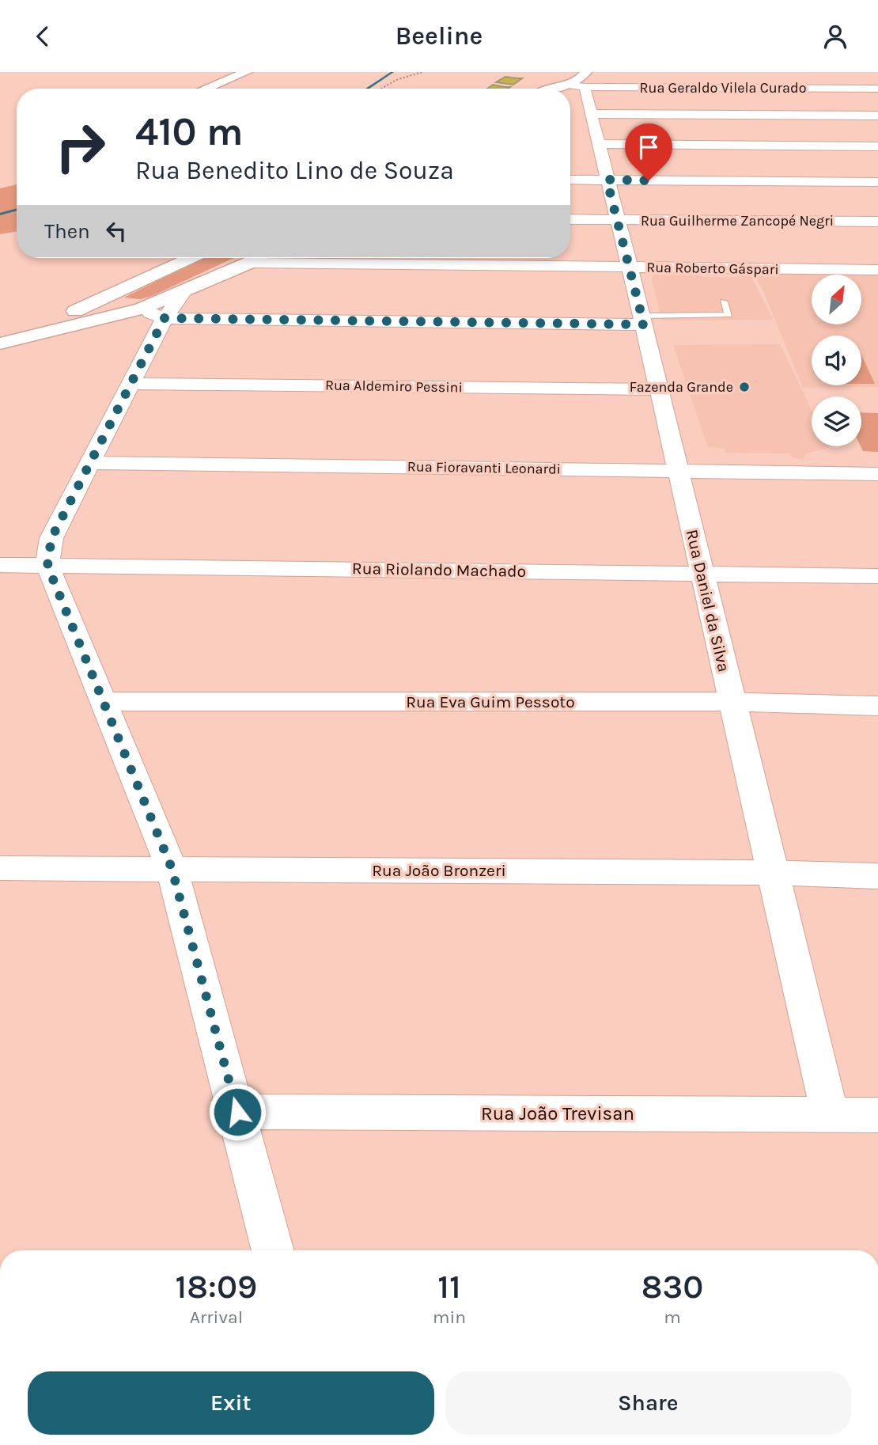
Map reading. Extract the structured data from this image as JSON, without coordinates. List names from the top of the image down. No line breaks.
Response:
{"streets":{"street":["Rua Geraldo Vilela Curado","Rua Guilherme Zancopé Negri","Rua Roberto Gáspari","Rua Aldemiro Pessini","Rua Fioravanti Leonardi","Rua Riolando Machado","Rua Daniel da Silva","Rua Eva Guim Pessoto","Rua João Bronzeri","Rua João Trevisan"]},"crossings":[["Rua Geraldo Vilela Curado","Rua Daniel da Silva"],["Rua Guilherme Zancopé Negri","Rua Daniel da Silva"],["Rua Roberto Gáspari","Rua Daniel da Silva"],["Rua Aldemiro Pessini","Rua Daniel da Silva"],["Rua Fioravanti Leonardi","Rua Daniel da Silva"],["Rua Riolando Machado","Rua Daniel da Silva"],["Rua Daniel da Silva","Rua Eva Guim Pessoto"],["Rua Daniel da Silva","Rua João Bronzeri"],["Rua Daniel da Silva","Rua João Trevisan"]],"places":["Fazenda Grande"],"north":"top right","page":{"header":"Beeline","turn":["410 m","Rua Benedito Lino de Souza"],"then":"Then","eta":["18:09","Arrival","11","min","830","m"],"buttons":["Exit","Share"]}}
